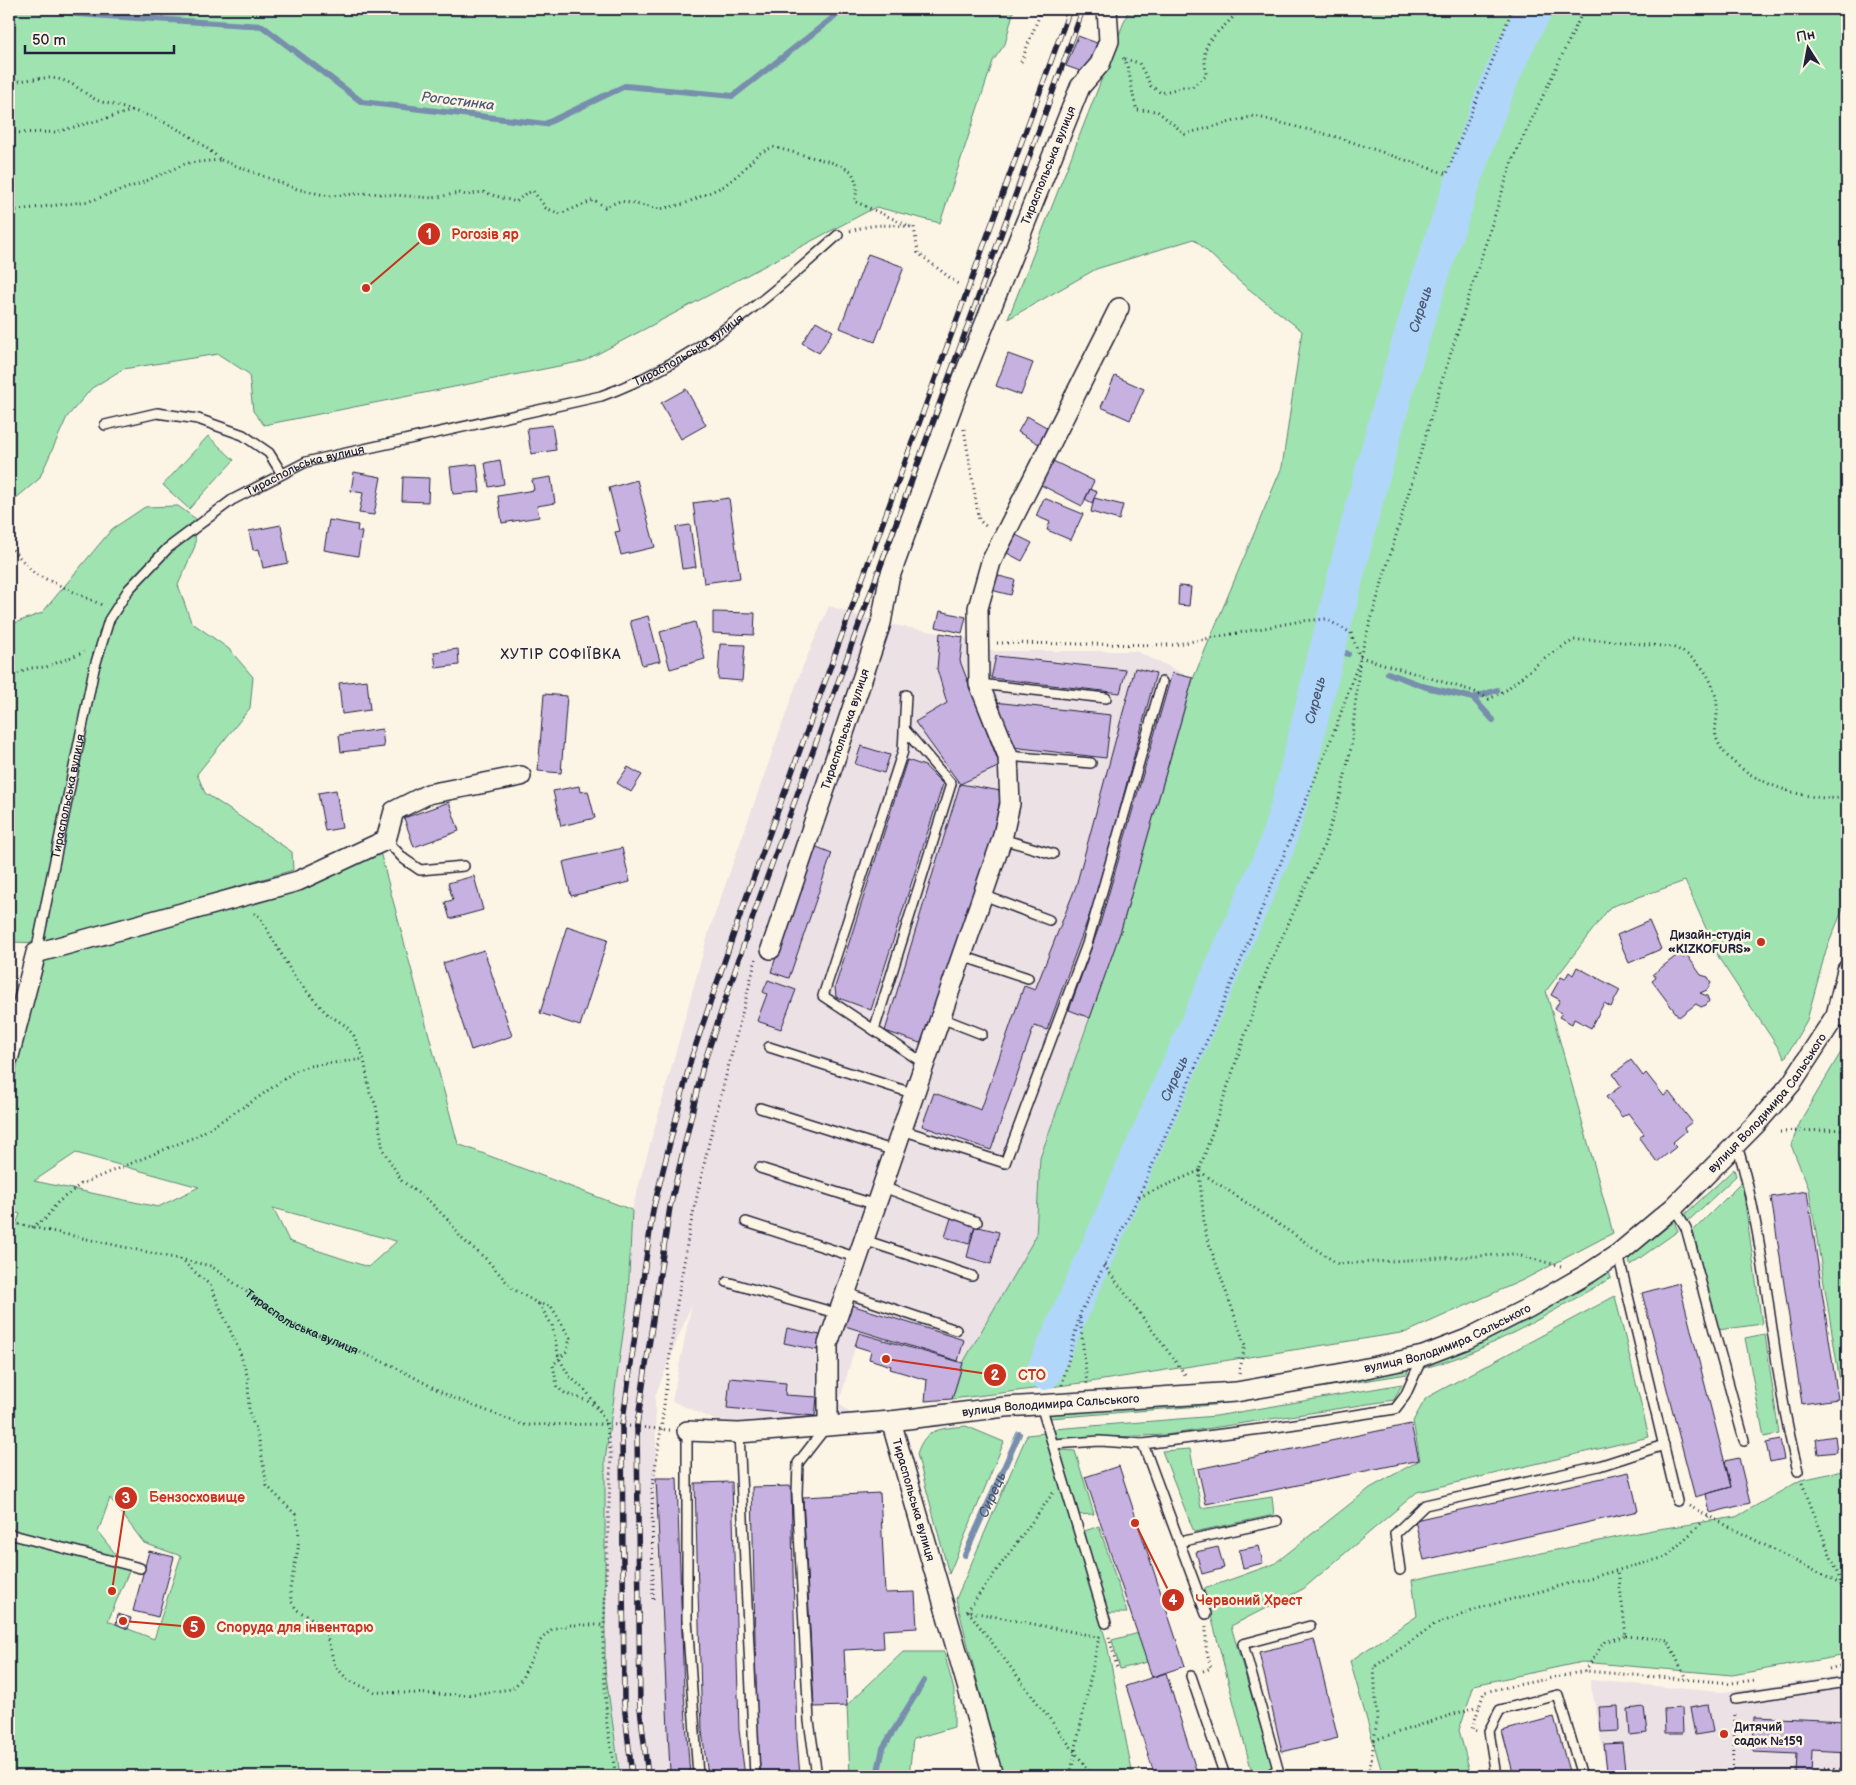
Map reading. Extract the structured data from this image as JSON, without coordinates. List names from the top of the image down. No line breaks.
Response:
{"streets":{"street":["Тираспольська вулиця","вулиця Володимира Сальського"]},"crossings":[["Тираспольська вулиця","вулиця Володимира Сальського"]],"districts":["ХУТІР СОФІЇВКА"],"water":["Рогостинка","Сирець"],"places":["Рогозів яр","Дизайн-студія «KIZKOFURS»","СТО","Червоний Хрест","Бензосховище","Споруда для інвентарю","Дитячий садок №159"],"scale_bar":"50 m","north":"top"}
